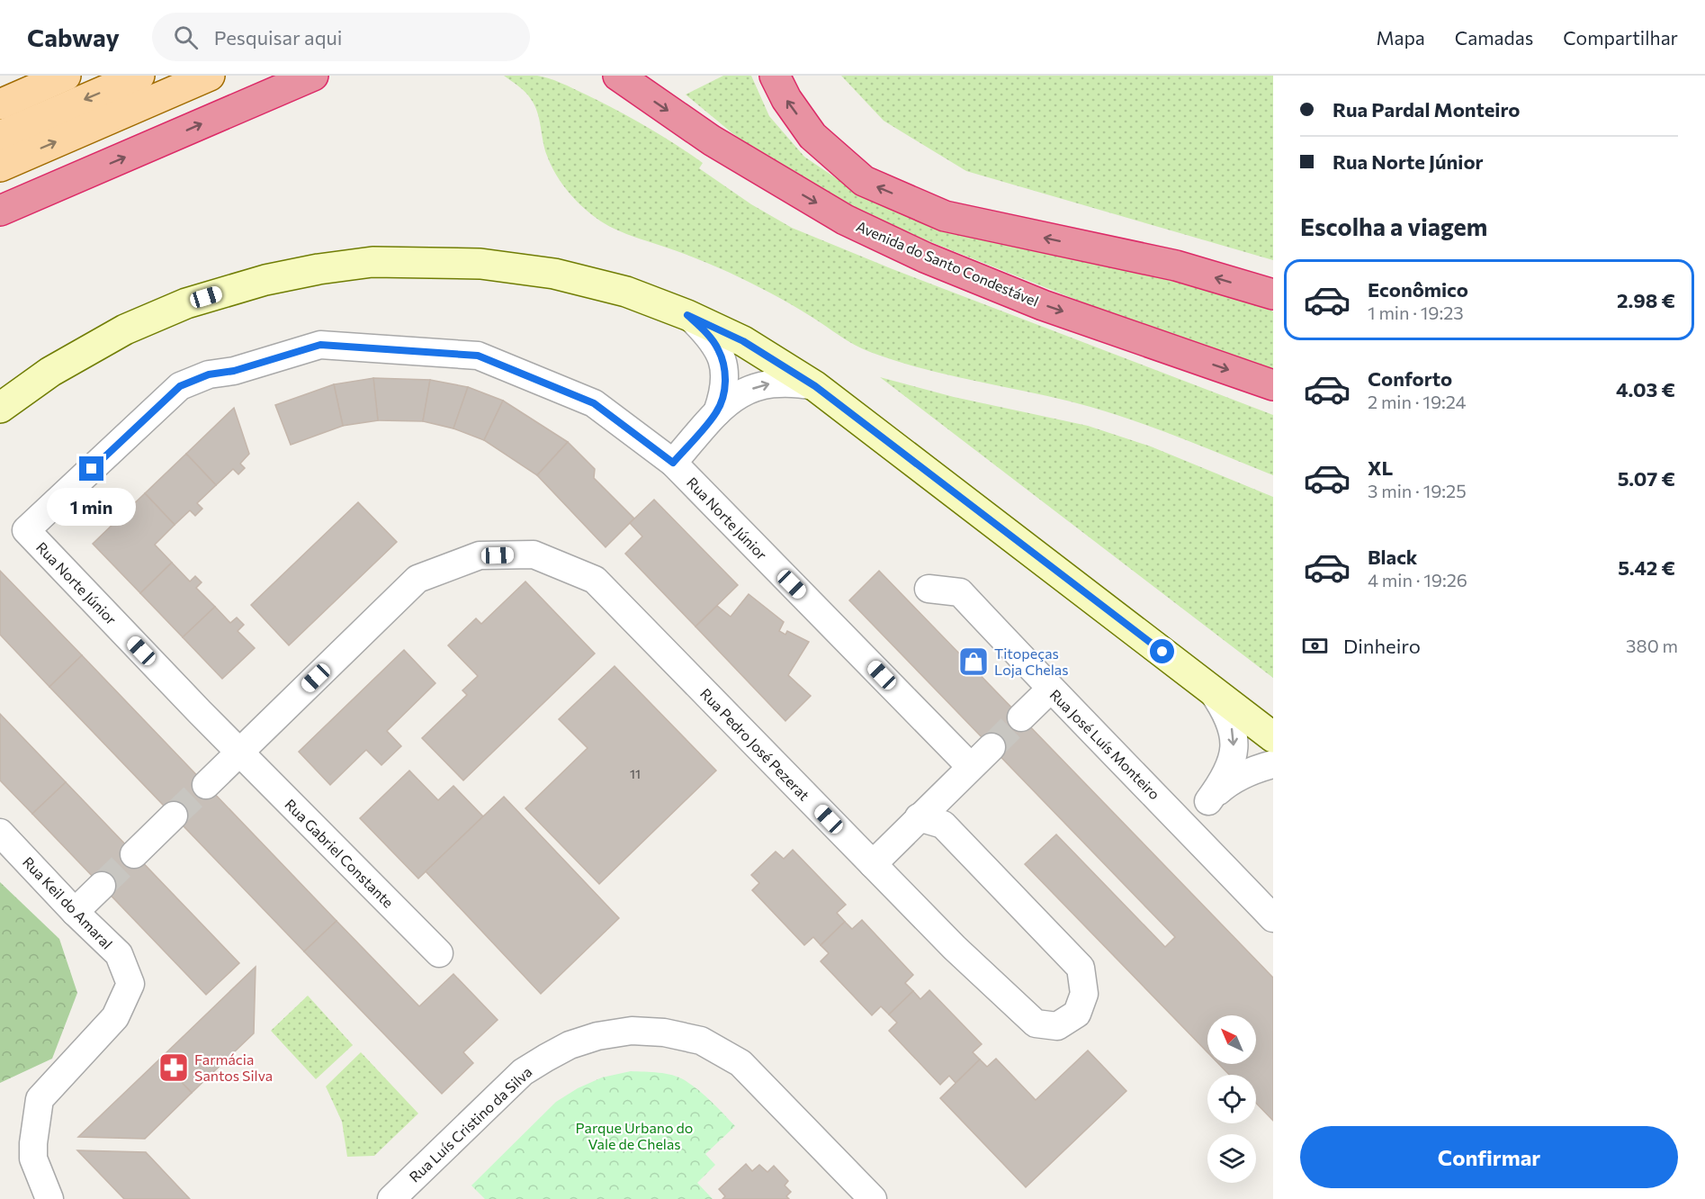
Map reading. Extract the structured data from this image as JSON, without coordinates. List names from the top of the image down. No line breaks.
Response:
{"streets":{"highway":["Avenida do Santo Condestável"],"street":["Rua Norte Júnior","Rua Pedro José Pezerat","Rua José Luís Monteiro","Rua Gabriel Constante","Rua Keil do Amaral","Rua Luís Cristino da Silva"]},"crossings":[["Rua Norte Júnior","Rua Pedro José Pezerat"],["Rua Norte Júnior","Rua Gabriel Constante"],["Rua Pedro José Pezerat","Rua Gabriel Constante"]],"parks":["Parque Urbano do Vale de Chelas"],"places":{"shop":["Titopeças Loja Chelas"],"pharmacy":["Farmácia Santos Silva"]},"house_numbers":["11"],"north":"top left","page":{"header":"Cabway","search":"Pesquisar aqui","nav":["Mapa","Camadas","Compartilhar"],"banner":["Rua Pardal Monteiro","Rua Norte Júnior"],"heading":"Escolha a viagem","list":[{"name":"Econômico","note":"1 min · 19:23","value":"2.98 €"},{"name":"Conforto","note":"2 min · 19:24","value":"4.03 €"},{"name":"XL","note":"3 min · 19:25","value":"5.07 €"},{"name":"Black","note":"4 min · 19:26","value":"5.42 €"}],"bubble":"1 min","pay":["Dinheiro","380 m"],"buttons":"Confirmar"}}
